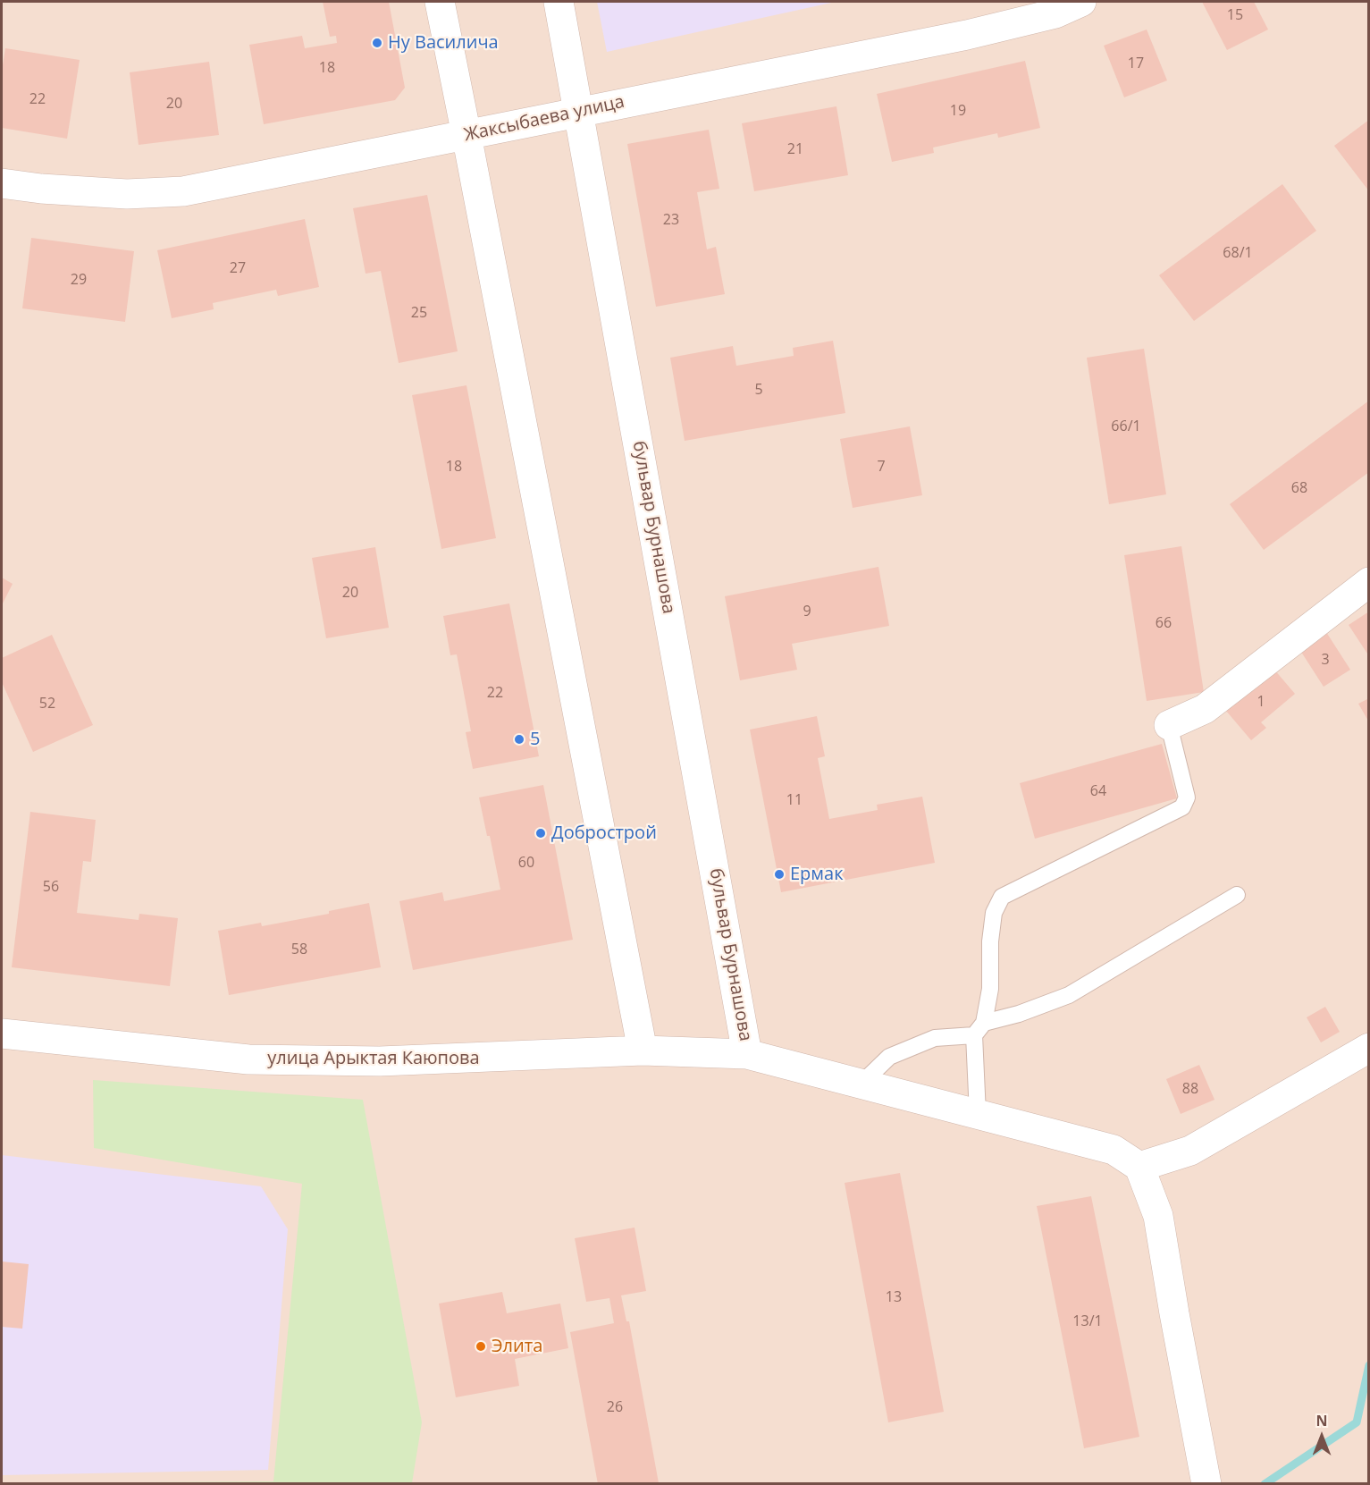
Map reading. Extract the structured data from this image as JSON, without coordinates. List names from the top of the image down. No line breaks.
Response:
{"streets":{"street":["Жаксыбаева улица","бульвар Бурнашова","улица Арыктая Каюпова"]},"crossings":[["Жаксыбаева улица","бульвар Бурнашова"],["бульвар Бурнашова","улица Арыктая Каюпова"]],"places":["Ну Василича","5","Добрострой","Ермак","Элита"],"house_numbers":["15","17","18","22","20","19","21","23","68/1","27","29","25","5","66/1","18","7","68","20","9","66","3","22","1","52","64","11","60","56","58","88","13","13/1","26"],"north":"top"}
